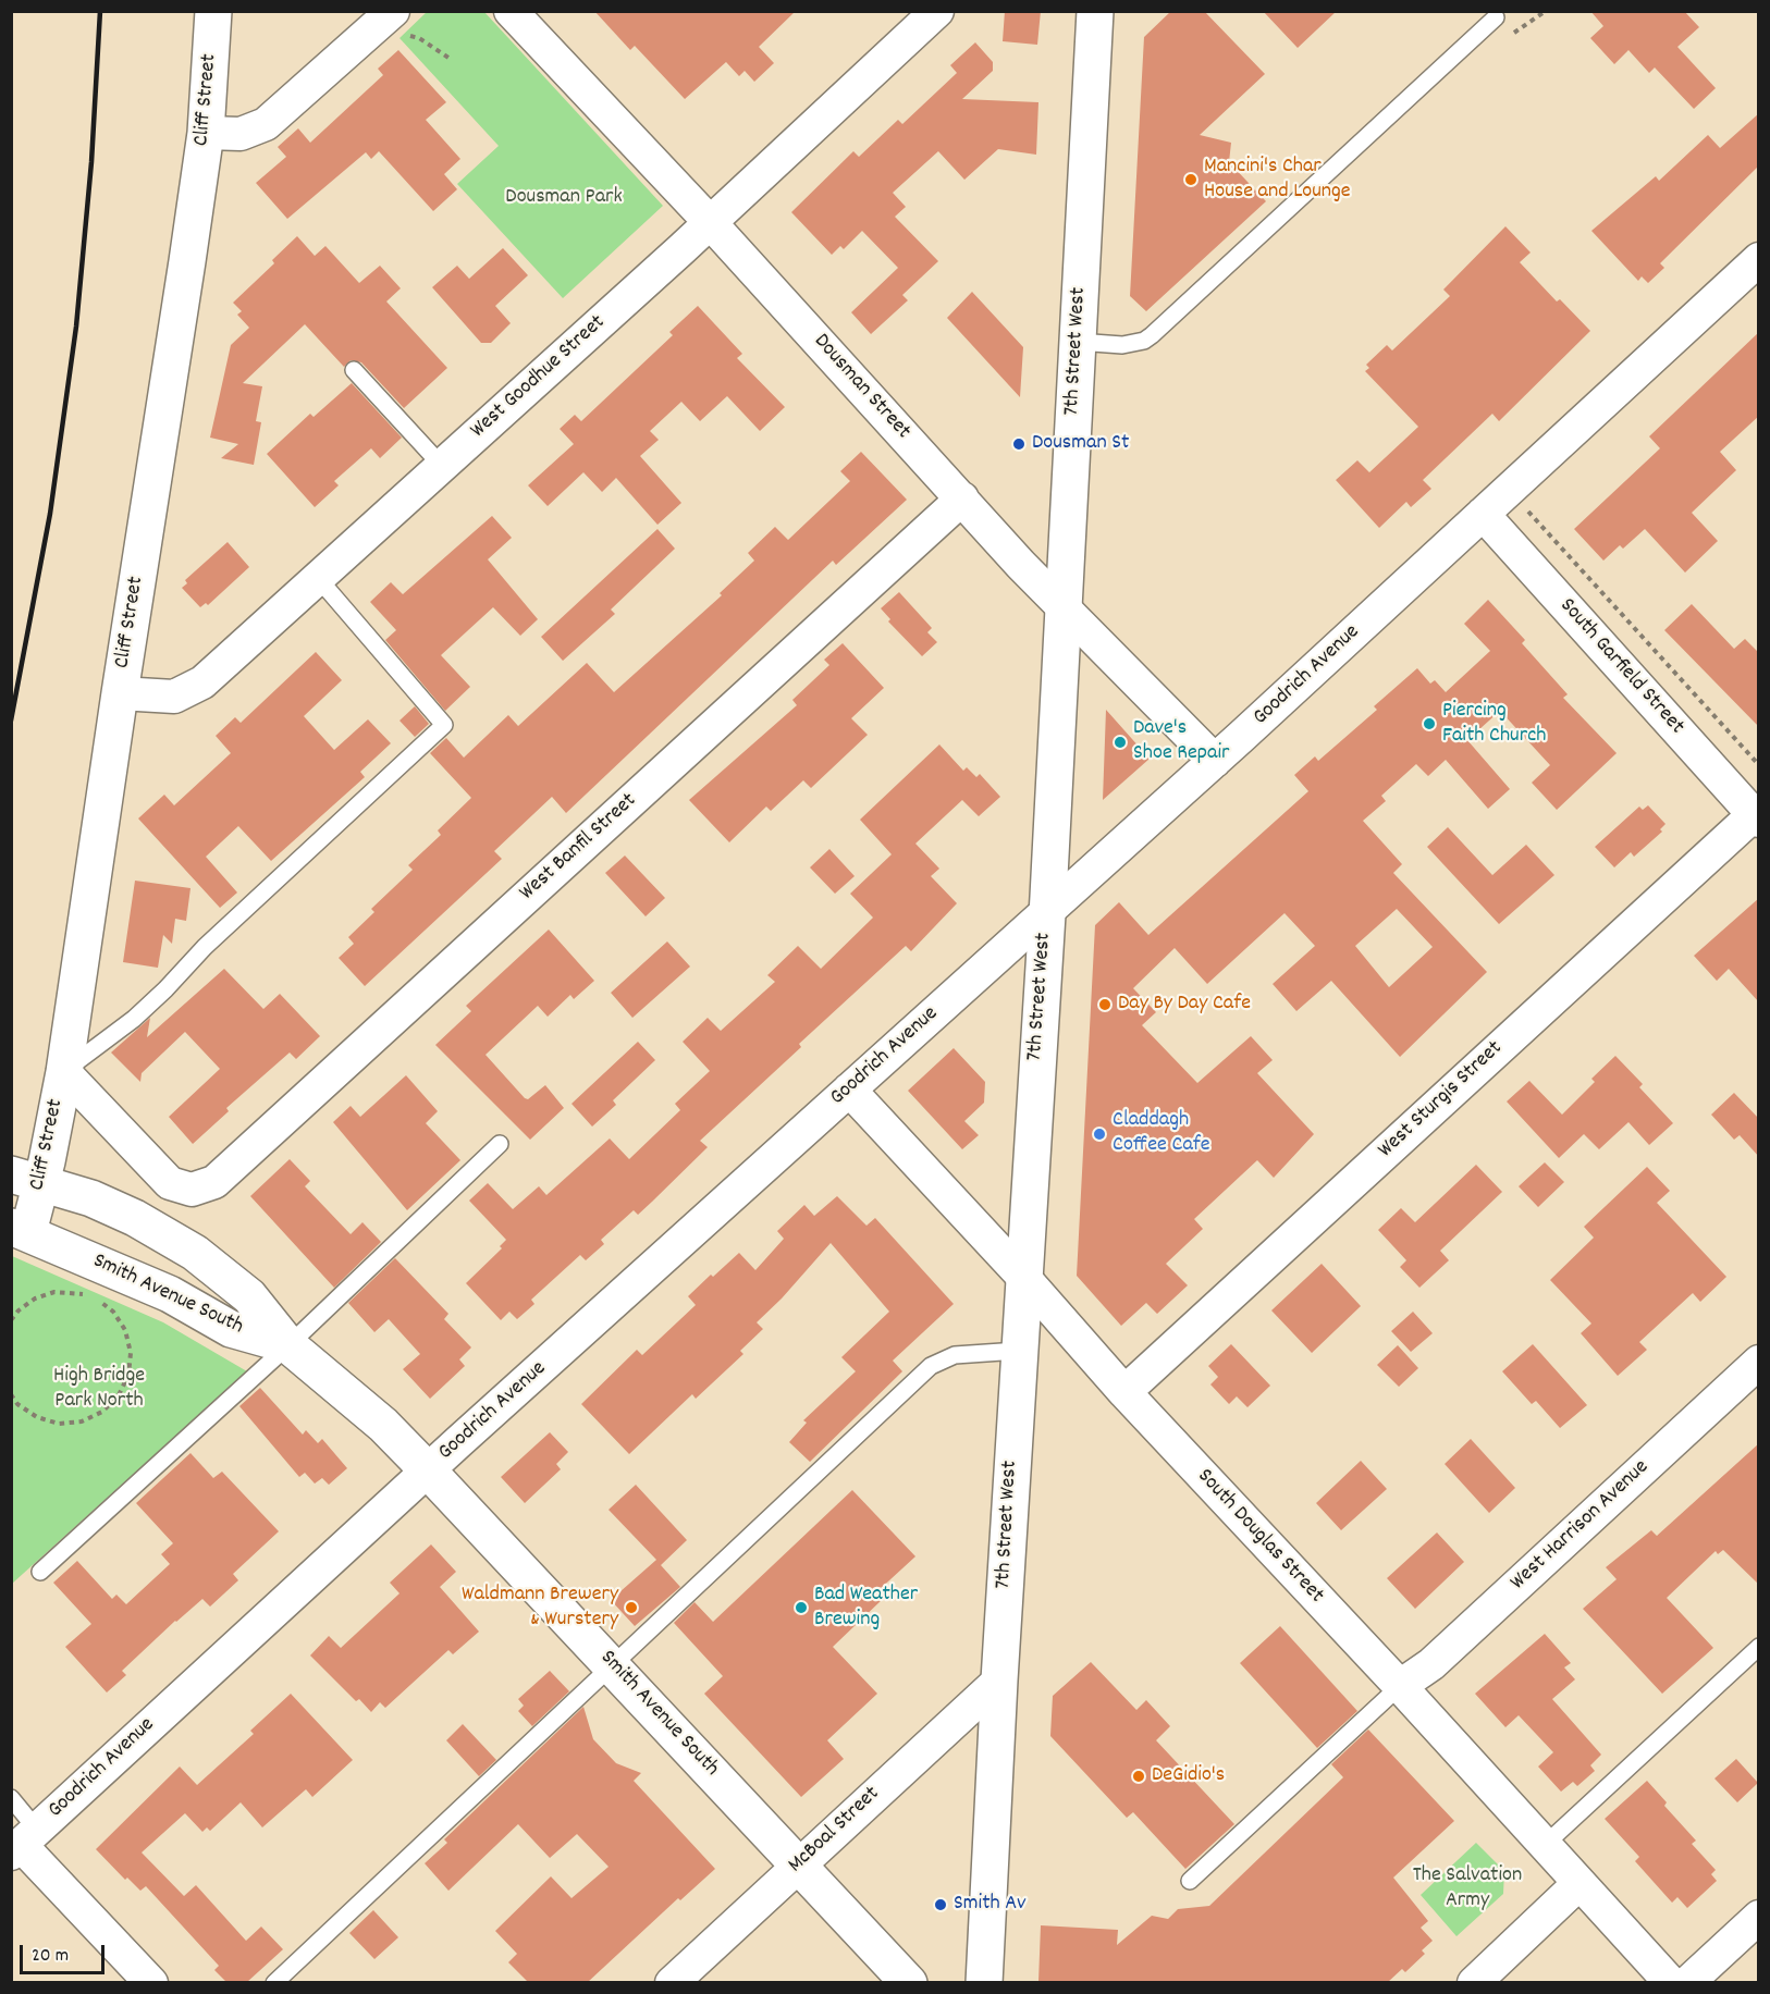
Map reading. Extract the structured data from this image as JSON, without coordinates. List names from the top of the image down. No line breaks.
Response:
{"streets":{"main road":["Cliff Street","7th Street West","Smith Avenue South"],"street":["West Goodhue Street","Dousman Street","South Garfield Street","Goodrich Avenue","West Banfil Street","West Sturgis Street","West Harrison Avenue","South Douglas Street","McBoal Street"]},"crossings":[["Cliff Street","West Goodhue Street"],["Cliff Street","West Banfil Street"],["Cliff Street","Smith Avenue South"],["7th Street West","Dousman Street"],["7th Street West","Goodrich Avenue"],["7th Street West","South Douglas Street"],["7th Street West","McBoal Street"],["West Goodhue Street","Dousman Street"],["Dousman Street","Goodrich Avenue"],["Dousman Street","West Banfil Street"],["South Garfield Street","Goodrich Avenue"],["South Garfield Street","West Sturgis Street"],["Goodrich Avenue","Smith Avenue South"],["Goodrich Avenue","South Douglas Street"],["West Sturgis Street","South Douglas Street"],["Smith Avenue South","McBoal Street"],["West Harrison Avenue","South Douglas Street"]],"parks":["Dousman Park","High Bridge Park North","The Salvation Army"],"places":["Mancini's Char House and Lounge","Dousman St","Piercing Faith Church","Dave's Shoe Repair","Day By Day Cafe","Claddagh Coffee Cafe","Waldmann Brewery & Wurstery","Bad Weather Brewing","DeGidio's","Smith Av"],"scale_bar":"20 m"}
